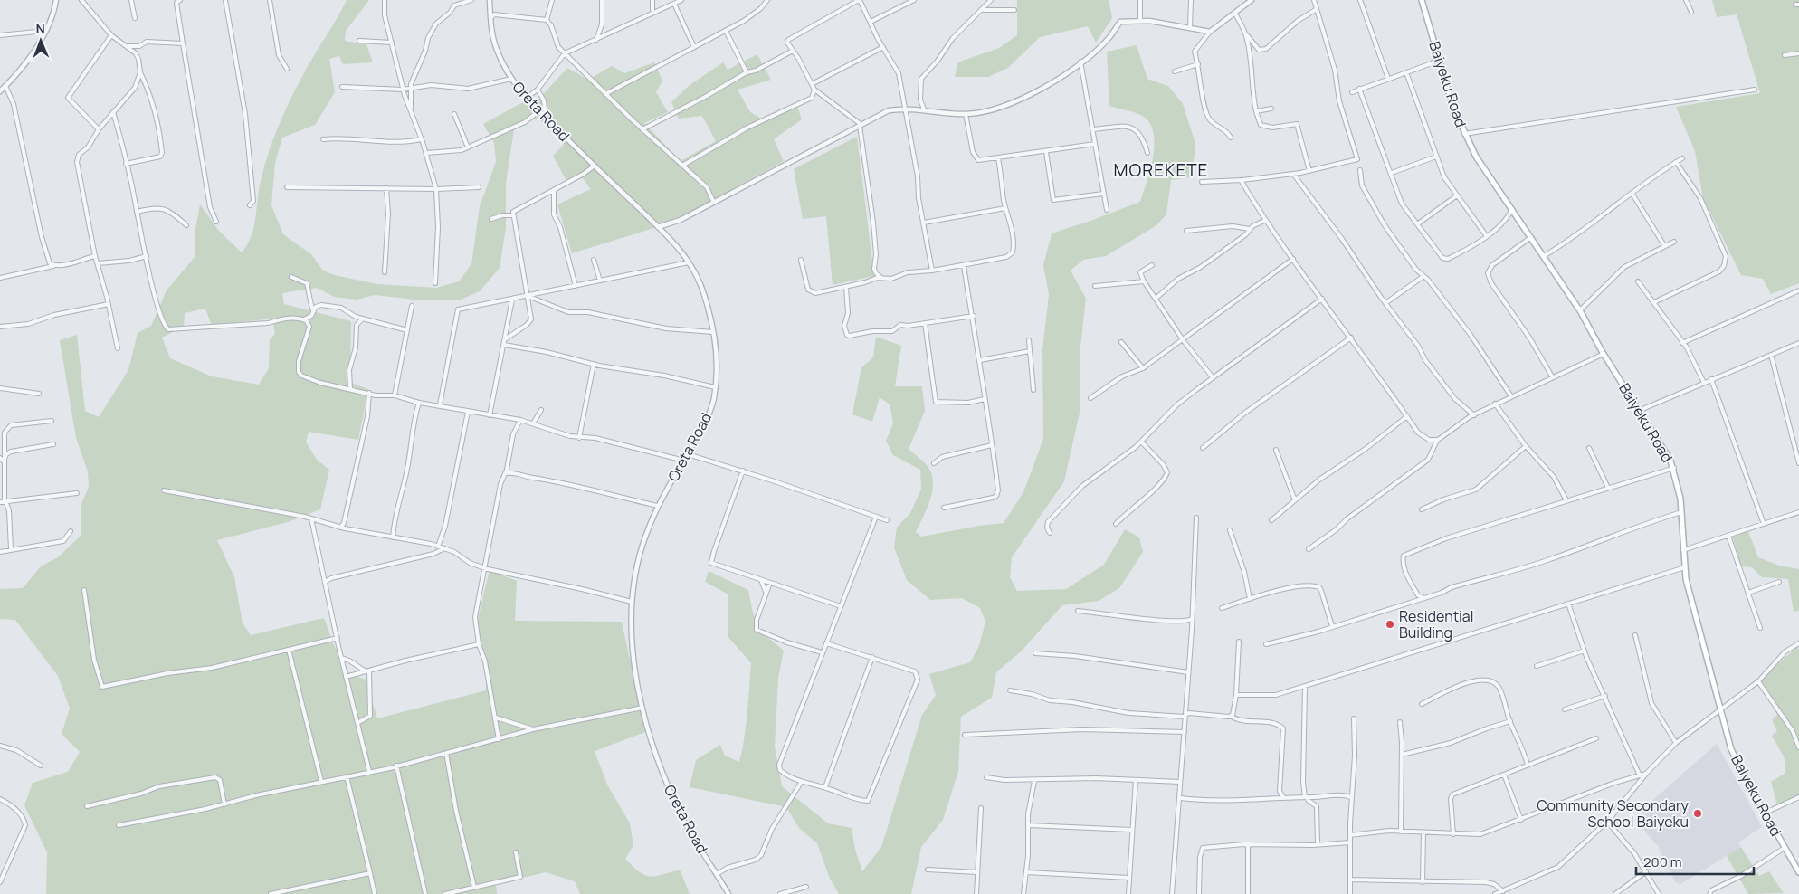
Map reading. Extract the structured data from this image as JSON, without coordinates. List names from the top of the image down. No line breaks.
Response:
{"streets":{"main road":["Baiyeku Road"],"street":["Oreta Road"]},"districts":["MOREKETE"],"places":["Residential Building","Community Secondary School Baiyeku"],"scale_bar":"200 m","north":"top"}
